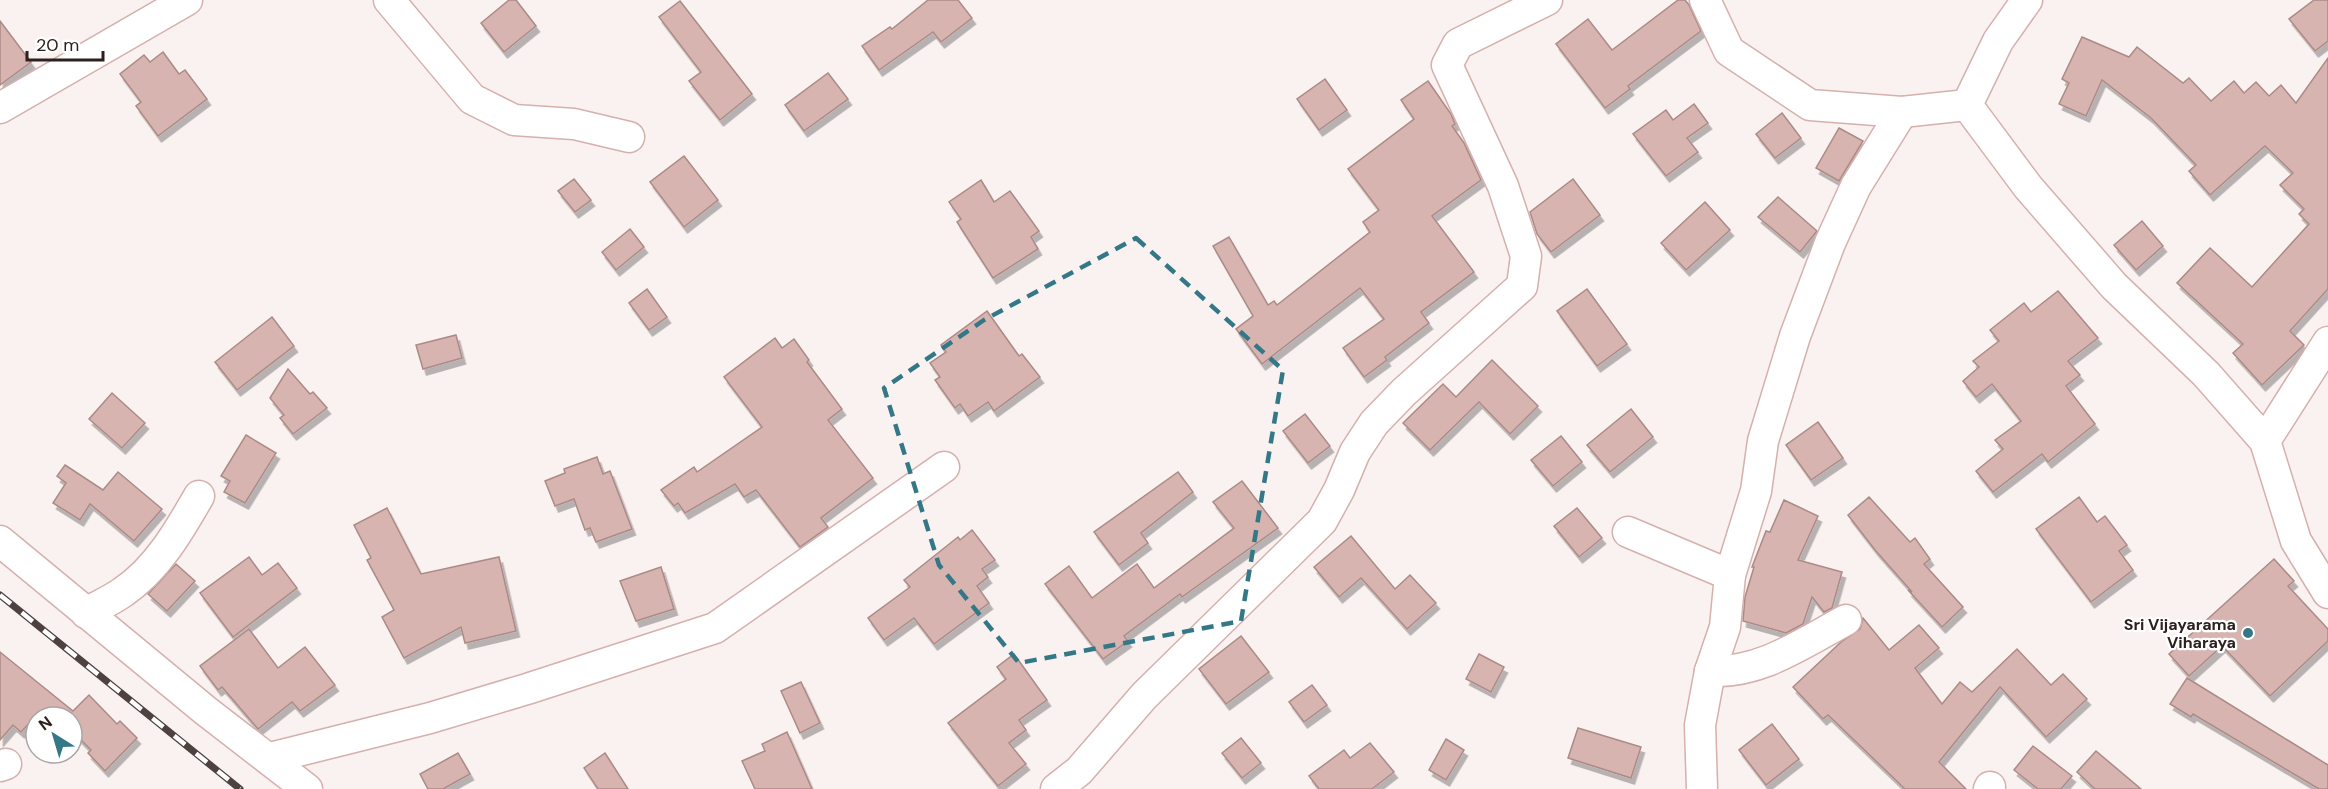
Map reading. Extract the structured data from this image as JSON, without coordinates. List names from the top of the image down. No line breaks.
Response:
{"places":["Sri Vijayarama Viharaya"],"scale_bar":"20 m","north":"top left"}
